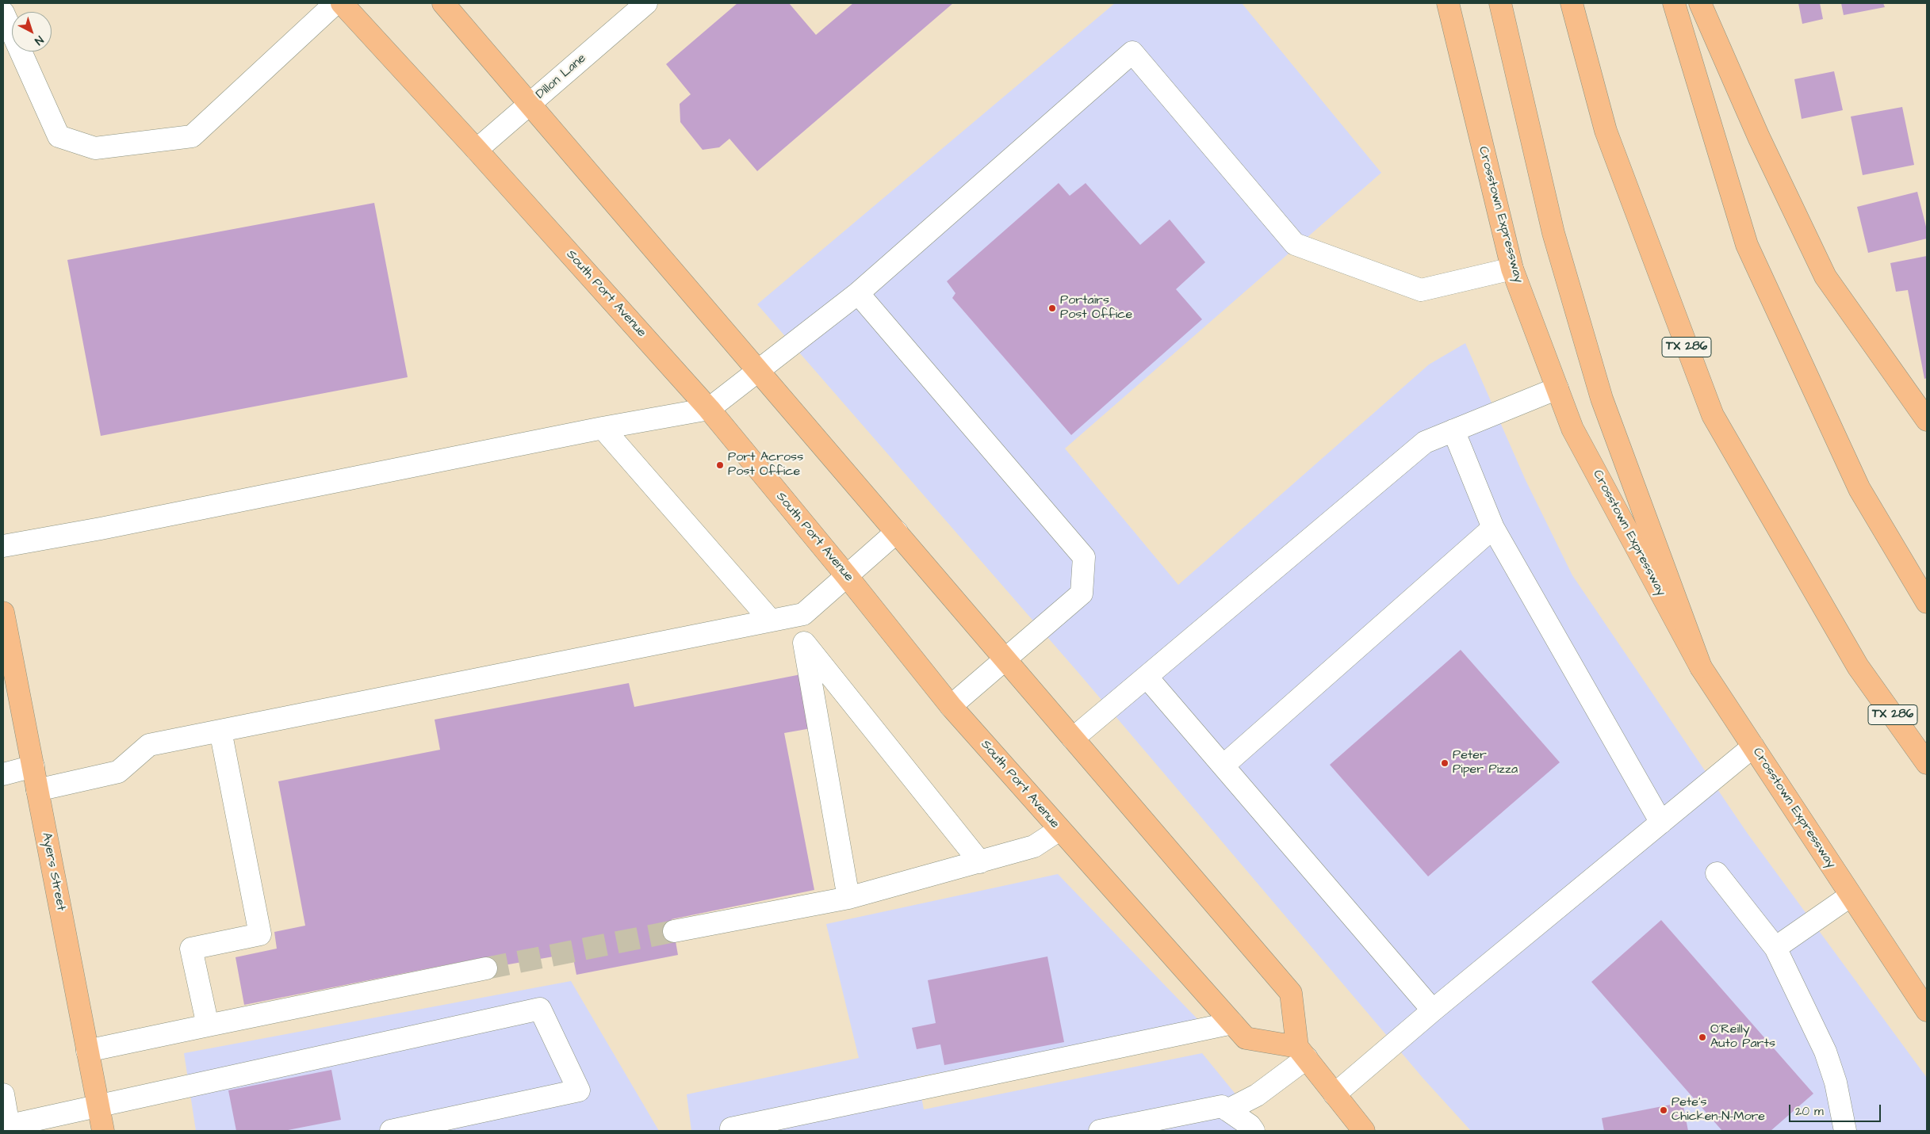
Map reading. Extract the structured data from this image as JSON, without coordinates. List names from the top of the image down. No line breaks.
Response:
{"streets":{"main road":["Crosstown Expressway","South Port Avenue","TX 286","Ayers Street"],"street":["Dillon Lane"]},"crossings":[["Dillon Lane","South Port Avenue"]],"places":["Portairs Post Office","Port Across Post Office","Peter Piper Pizza","O'Reilly Auto Parts","Pete's Chicken-N-More"],"scale_bar":"20 m","north":"bottom right"}
